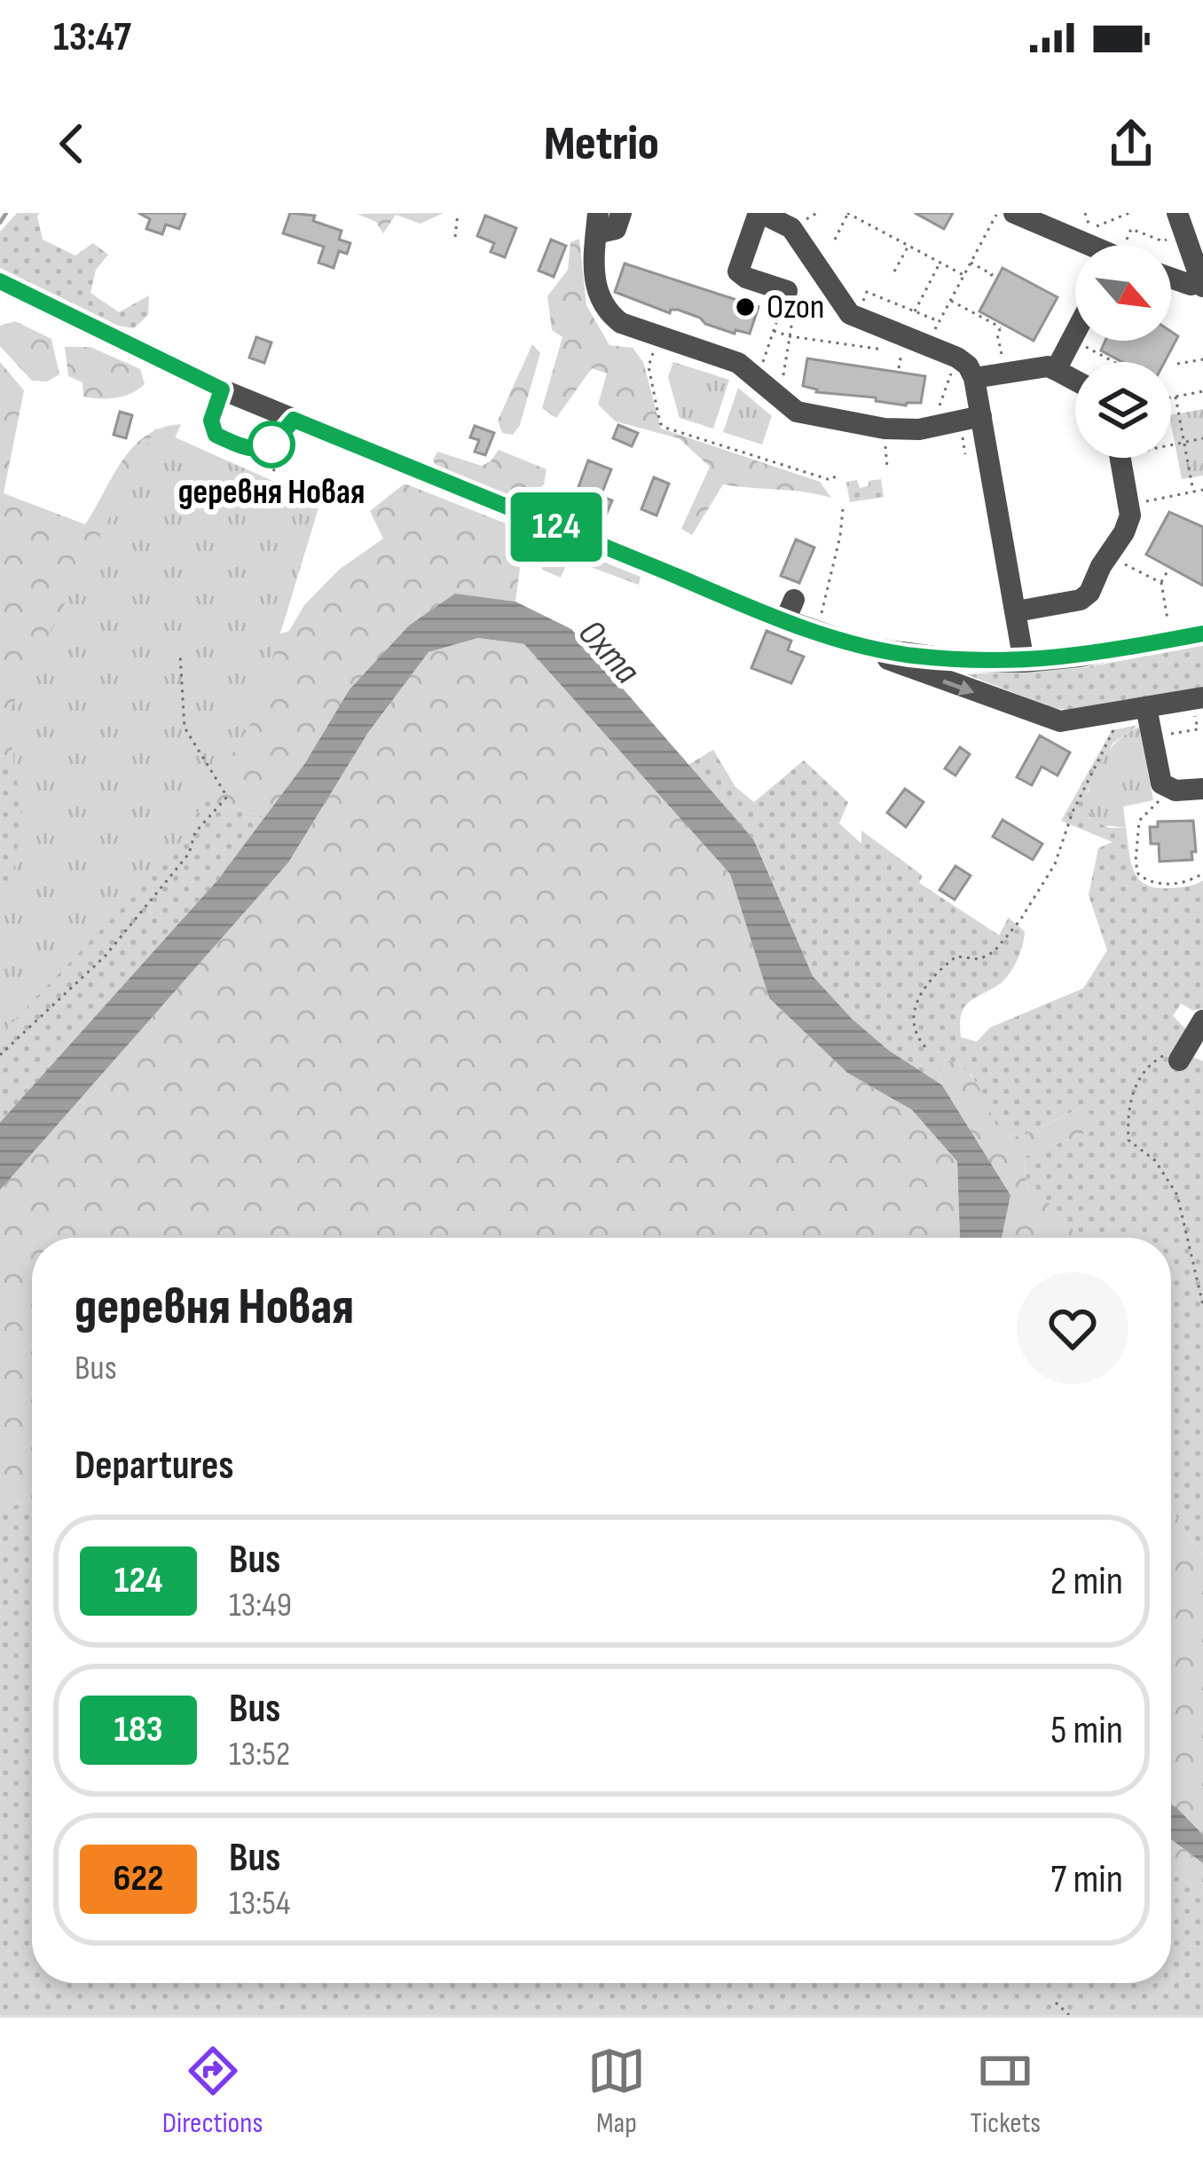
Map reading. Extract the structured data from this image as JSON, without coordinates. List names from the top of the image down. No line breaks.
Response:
{"water":["Охта"],"places":["Ozon","деревня Новая"],"lines":["bus line 124"],"north":"bottom right","page":{"status":"13:47","header":"Metrio","on_map":"124","heading":[["деревня Новая","Bus"],"Departures"],"list":[{"mark":"124","name":"Bus","note":"13:49","value":"2 min"},{"mark":"183","name":"Bus","note":"13:52","value":"5 min"},{"mark":"622","name":"Bus","note":"13:54","value":"7 min"}],"tabs":["Directions","Map","Tickets"]}}
